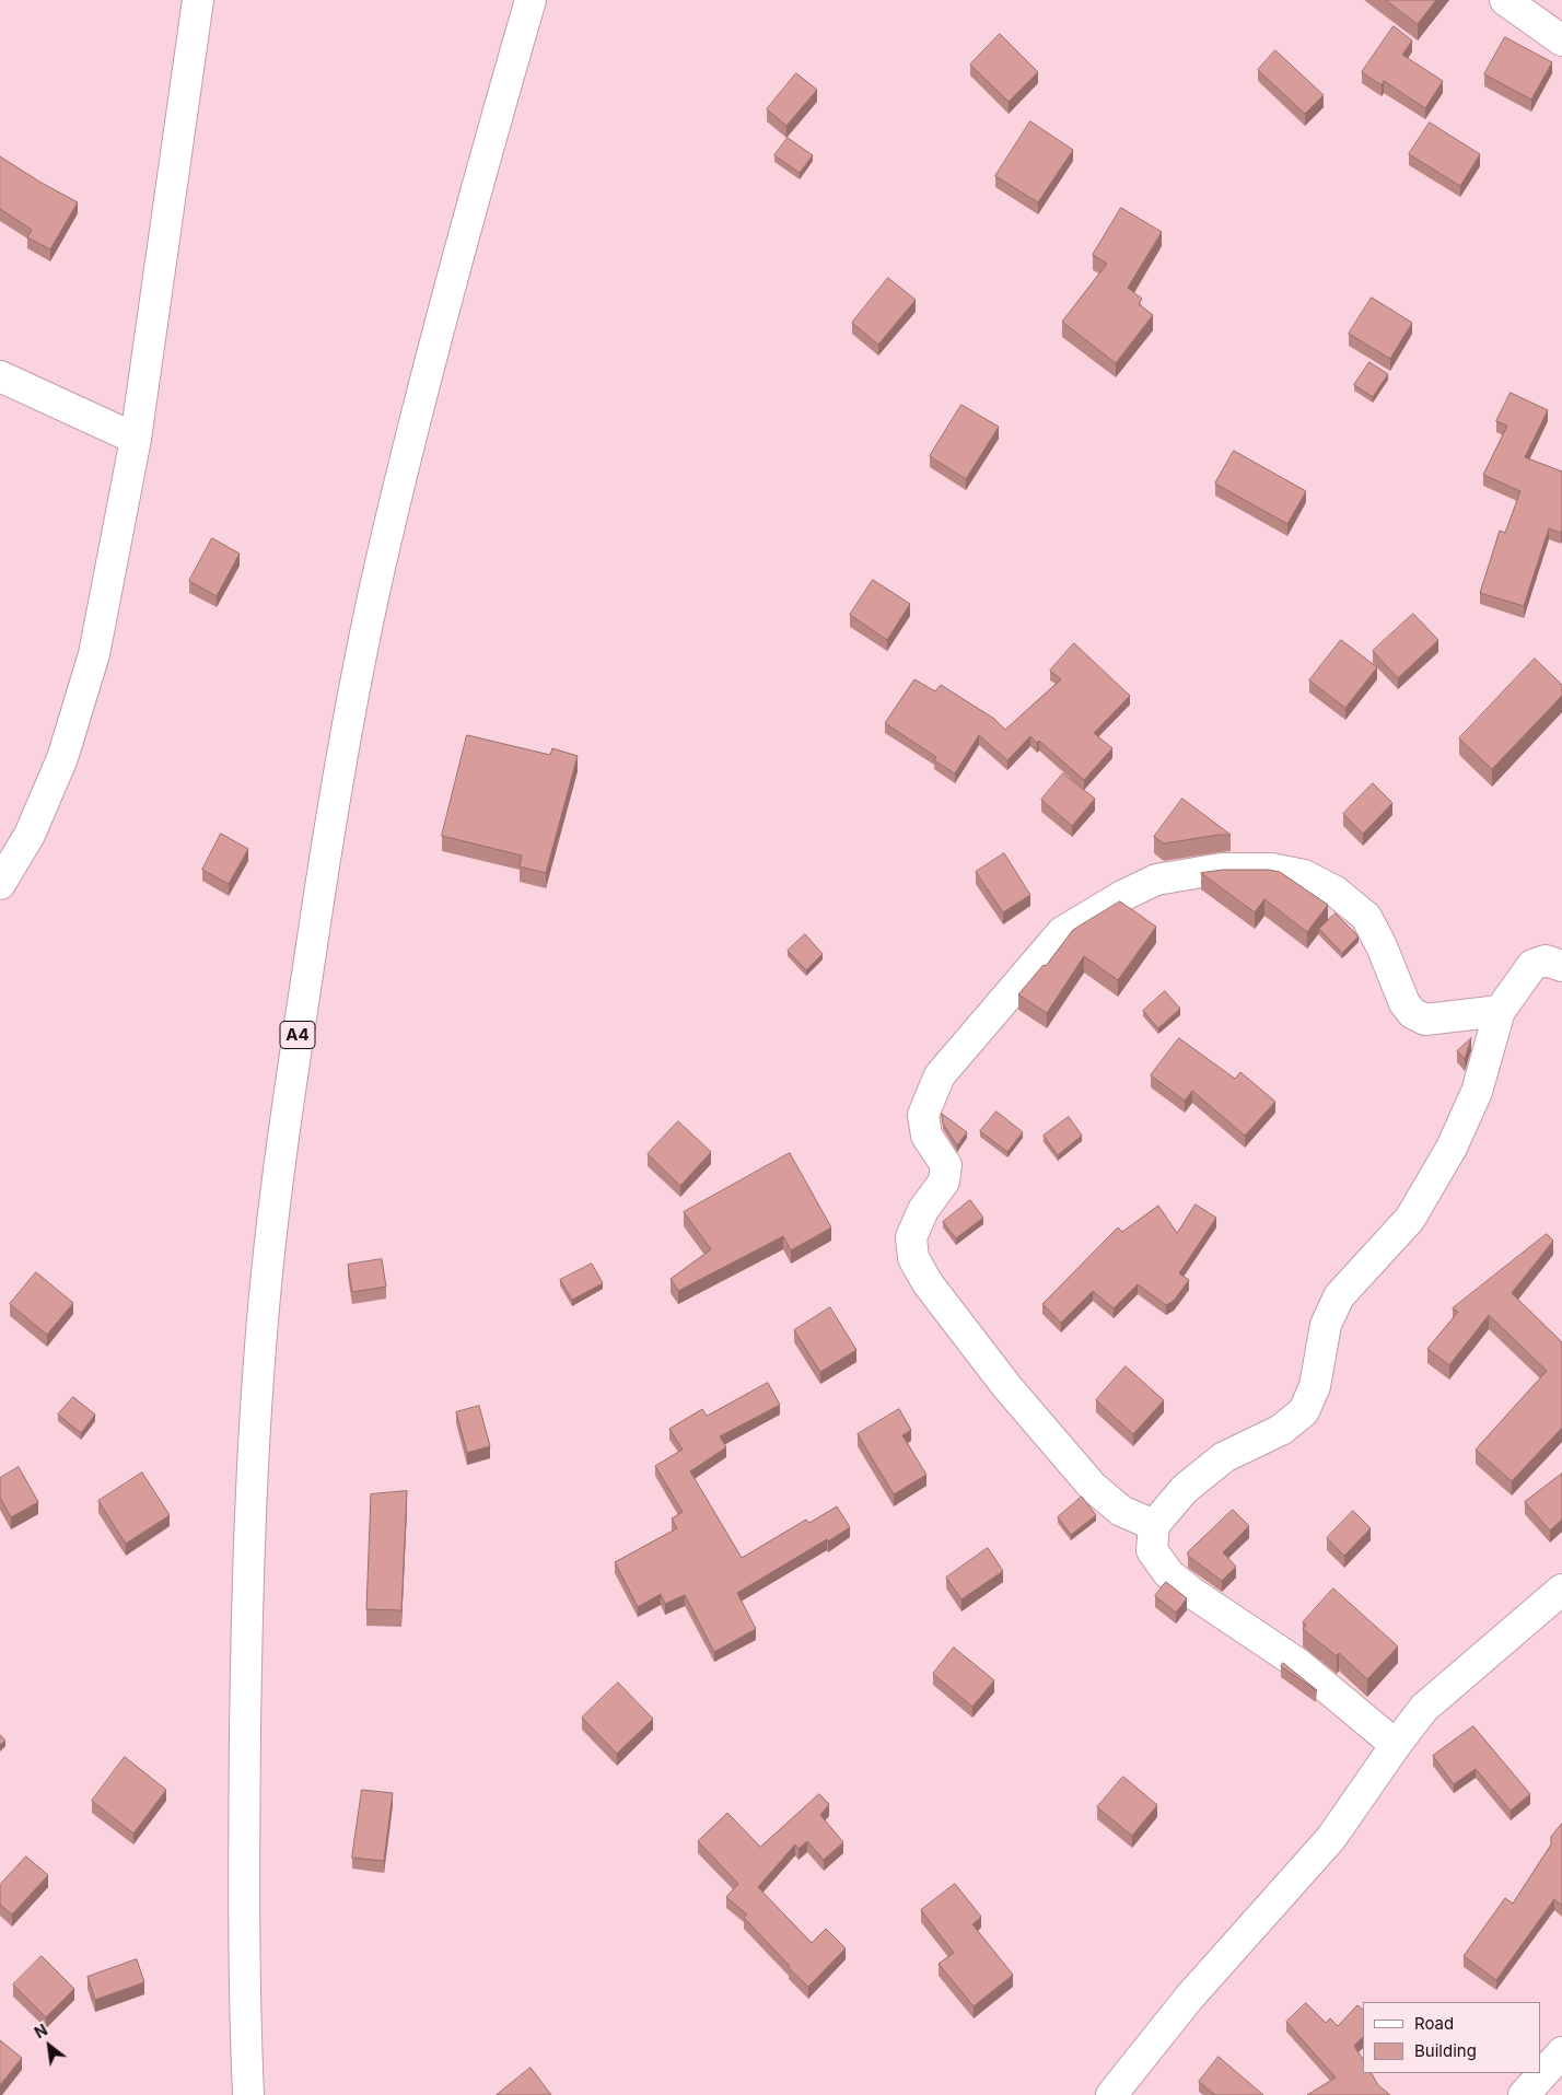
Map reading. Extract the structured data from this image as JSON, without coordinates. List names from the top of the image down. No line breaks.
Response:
{"streets":{"main road":["A4"]},"legend":["Road","Building"],"north":"top left"}
